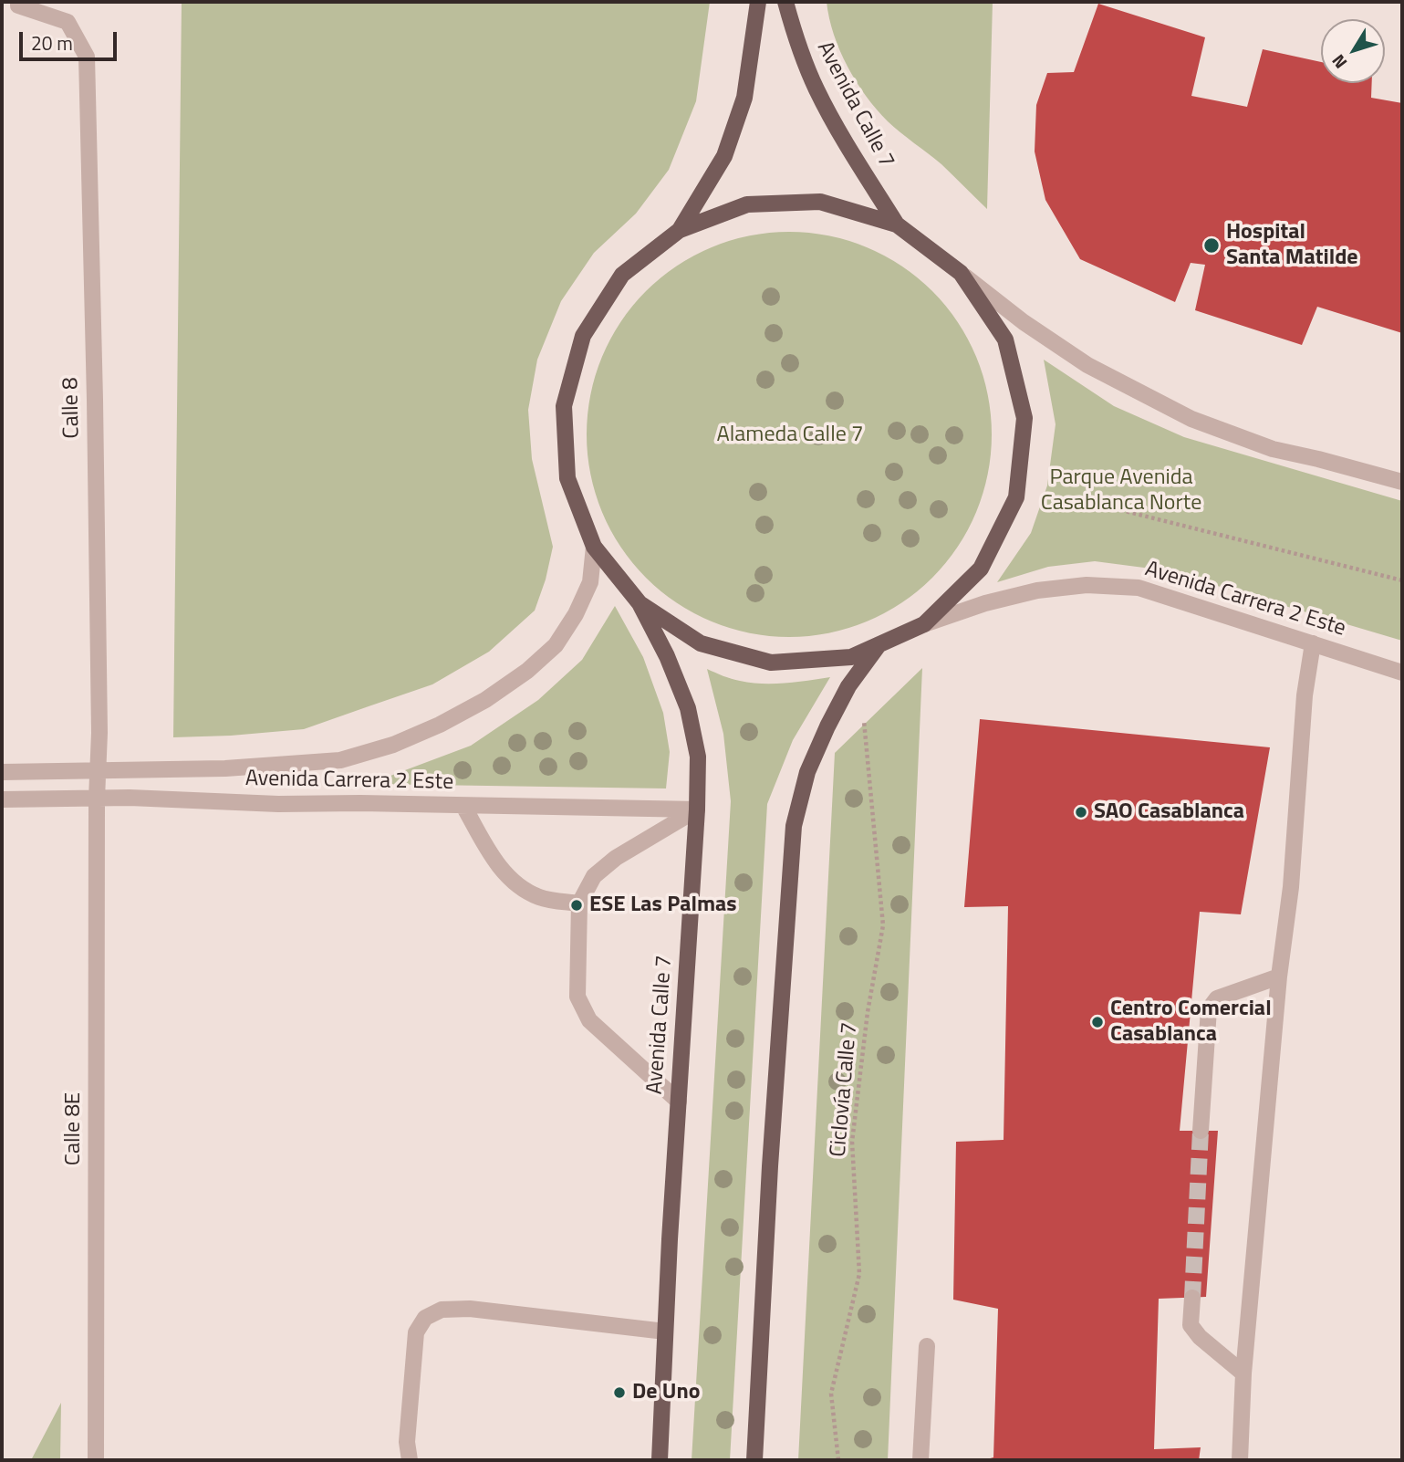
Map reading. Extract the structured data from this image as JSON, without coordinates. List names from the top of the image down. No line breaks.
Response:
{"streets":{"main road":["Avenida Calle 7"],"street":["Calle 8","Avenida Carrera 2 Este","Calle 8E"],"path":["Ciclovía Calle 7"]},"crossings":[["Avenida Calle 7","Avenida Carrera 2 Este"],["Calle 8","Avenida Carrera 2 Este"],["Calle 8","Calle 8E"],["Avenida Carrera 2 Este","Calle 8E"]],"parks":["Alameda Calle 7","Parque Avenida Casablanca Norte"],"places":["Hospital Santa Matilde","SAO Casablanca","ESE Las Palmas","Centro Comercial Casablanca","De Uno"],"scale_bar":"20 m","north":"bottom left"}
